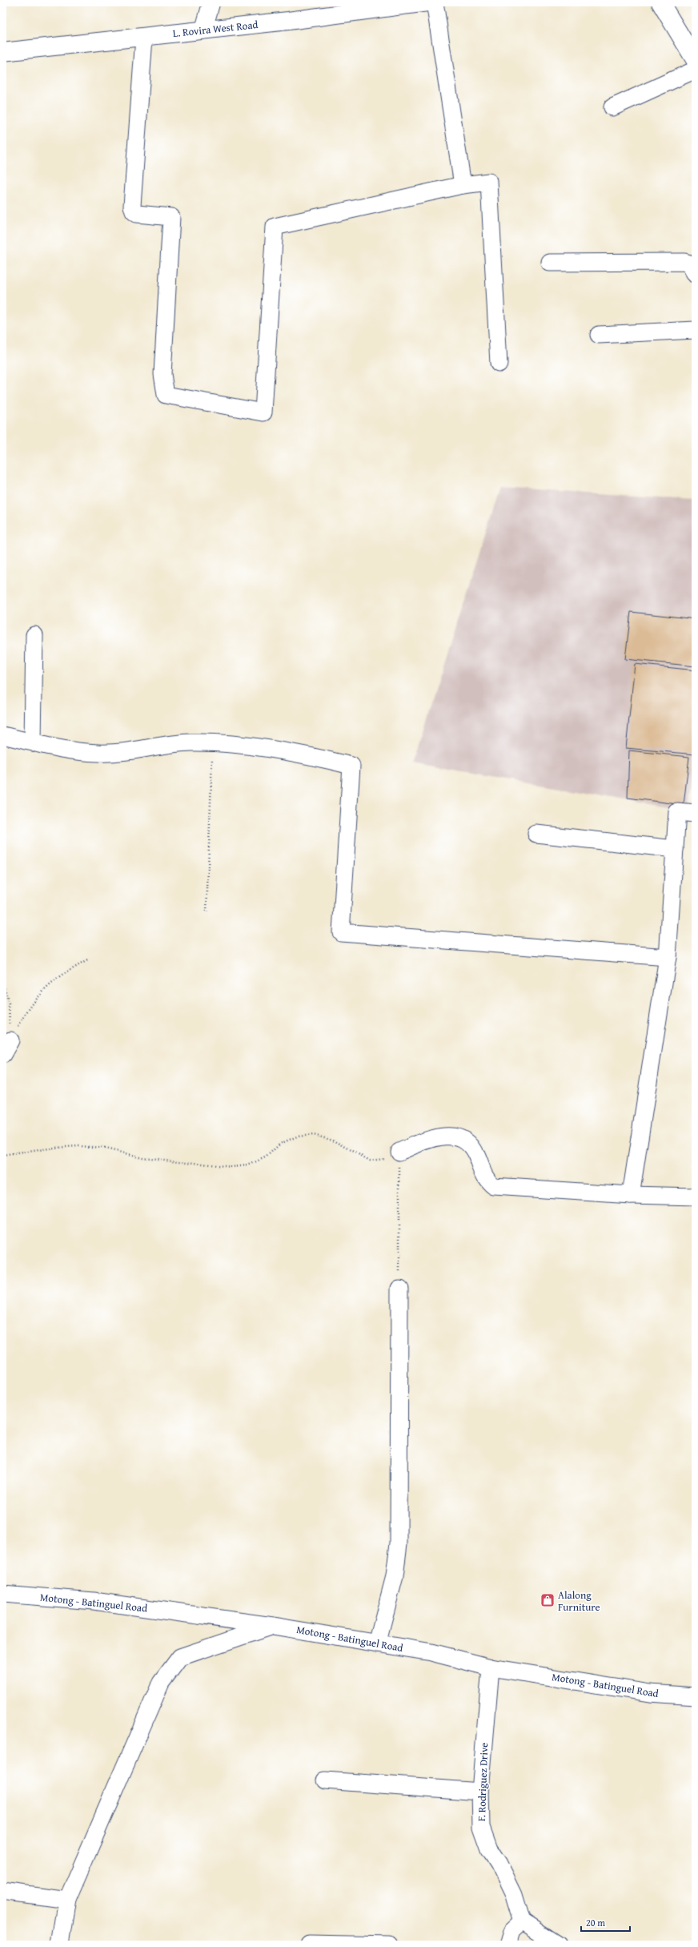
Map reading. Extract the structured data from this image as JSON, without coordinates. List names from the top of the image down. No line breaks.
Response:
{"streets":{"main road":["L. Rovira West Road"],"street":["Motong - Batinguel Road","F. Rodriguez Drive"]},"crossings":[["Motong - Batinguel Road","F. Rodriguez Drive"]],"places":{"shop":["Alalong Furniture"]},"scale_bar":"20 m"}
